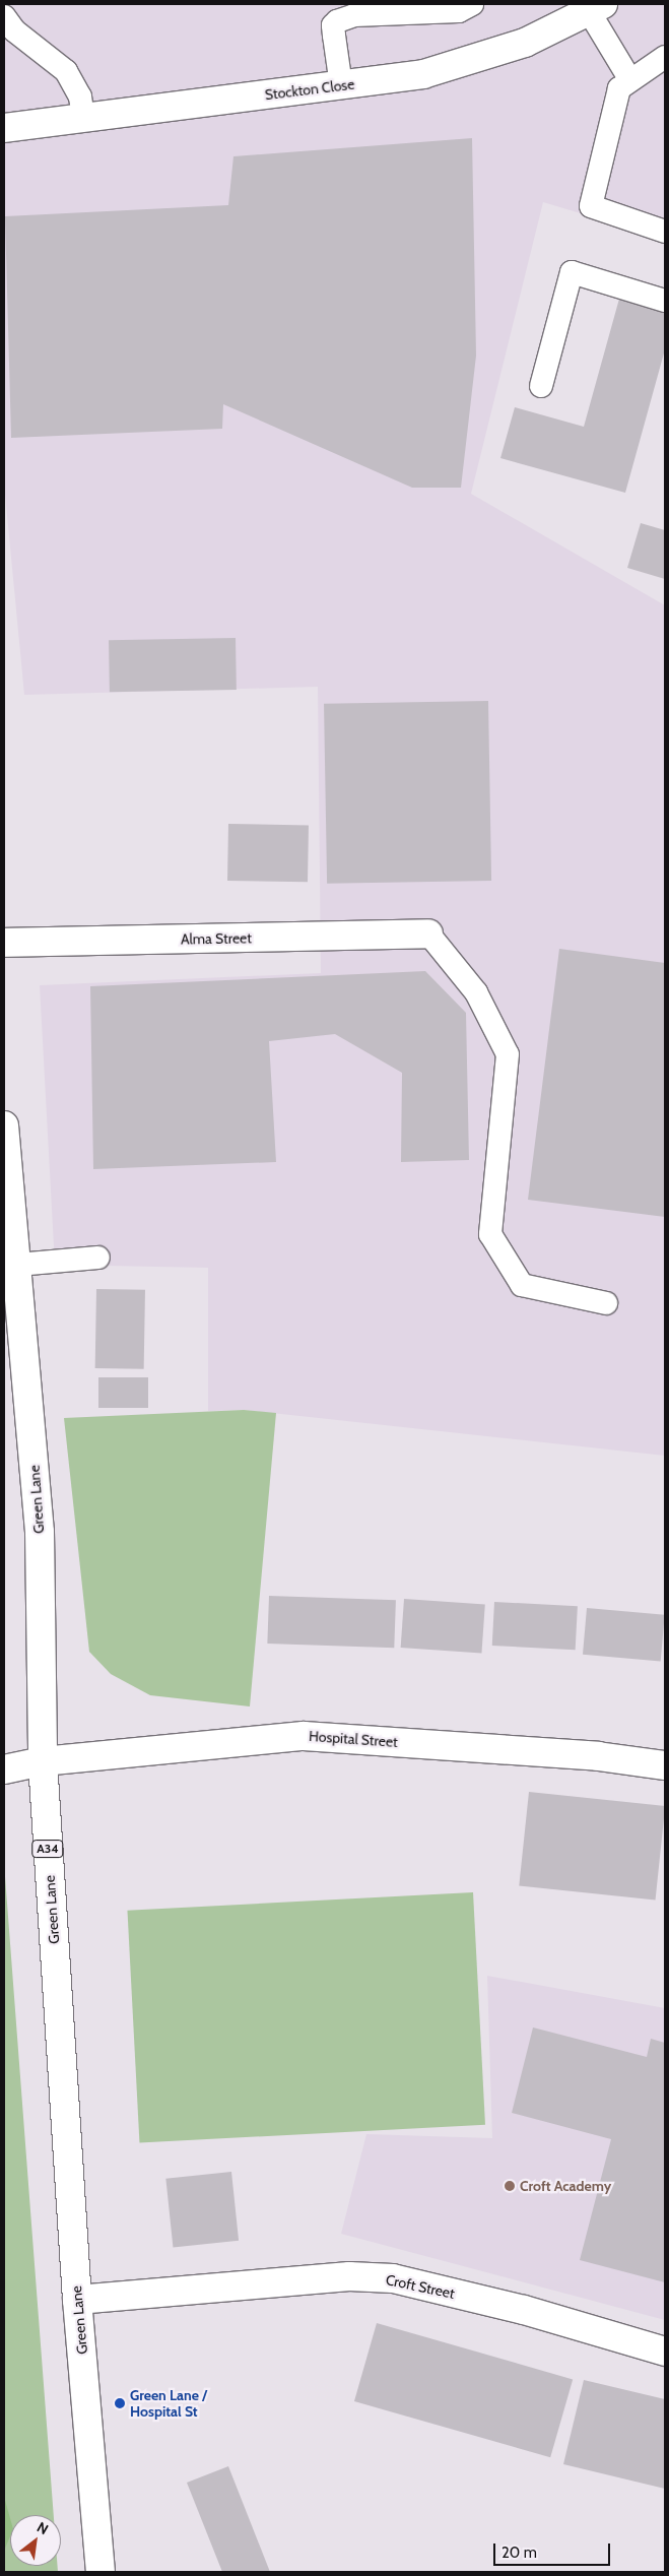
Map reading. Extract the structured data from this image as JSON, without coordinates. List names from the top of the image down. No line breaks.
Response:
{"streets":{"main road":["Stockton Close","Alma Street","Green Lane","Hospital Street","A34","Croft Street"]},"crossings":[["Green Lane","Hospital Street"],["Green Lane","Croft Street"]],"places":["Croft Academy","Green Lane / Hospital St"],"scale_bar":"20 m","north":"top right"}
